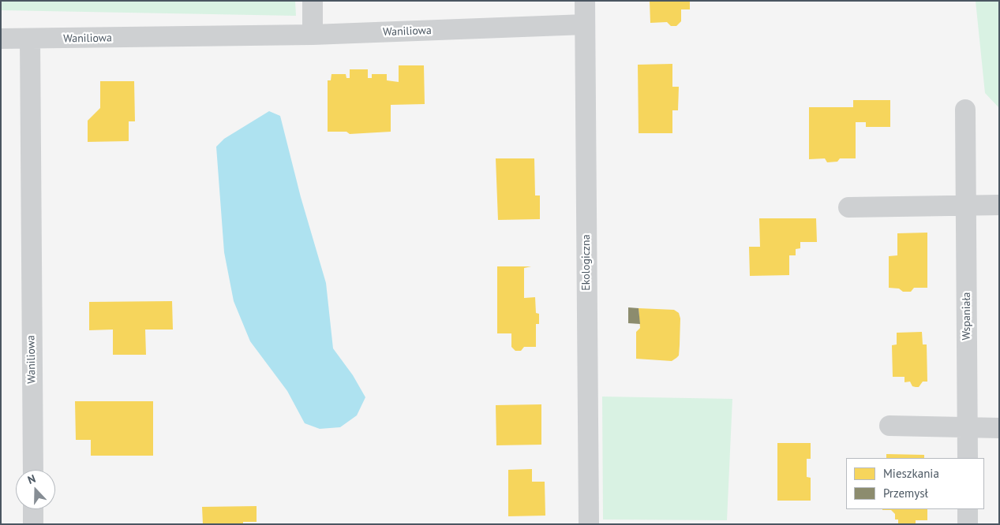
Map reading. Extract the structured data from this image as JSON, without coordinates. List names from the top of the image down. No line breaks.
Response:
{"streets":{"street":["Waniliowa","Ekologiczna","Wspaniała"]},"crossings":[["Waniliowa","Ekologiczna"]],"legend":["Mieszkania","Przemysł"],"north":"top"}
